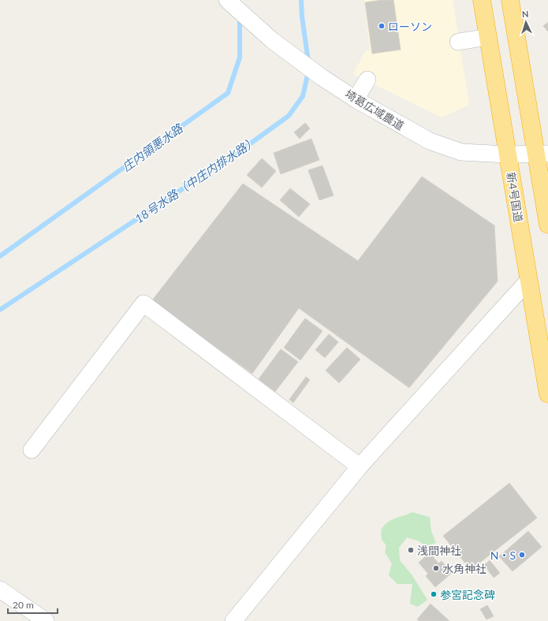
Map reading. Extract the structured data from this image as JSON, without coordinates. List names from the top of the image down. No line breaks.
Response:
{"streets":{"highway":["新4号国道"],"street":["埼葛広域農道"]},"crossings":[["埼葛広域農道","新4号国道"]],"water":["庄内領悪水路","18号水路（中庄内排水路）"],"places":["ローソン","浅間神社","N・S","水角神社","参宮記念碑"],"scale_bar":"20 m","north":"top"}
